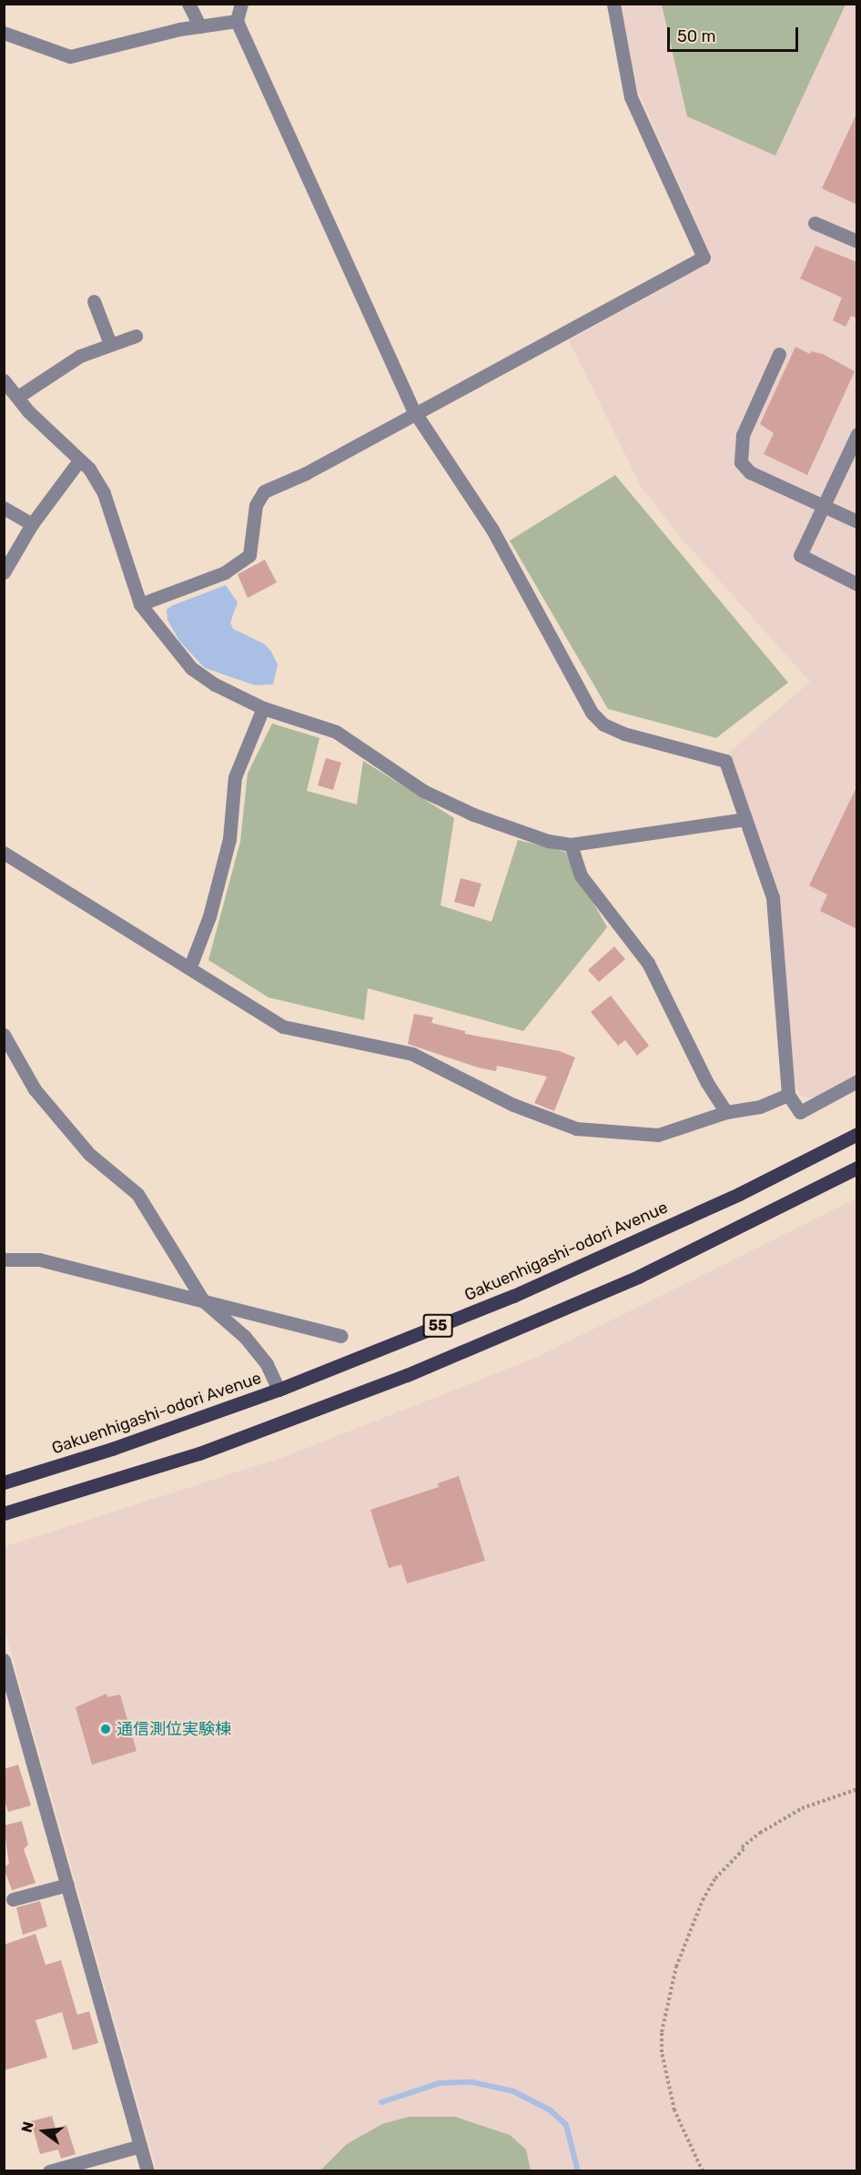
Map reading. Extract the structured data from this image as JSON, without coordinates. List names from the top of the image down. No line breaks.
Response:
{"streets":{"main road":["Gakuenhigashi-odori Avenue","55"]},"places":["通信測位実験棟"],"scale_bar":"50 m","north":"left"}
